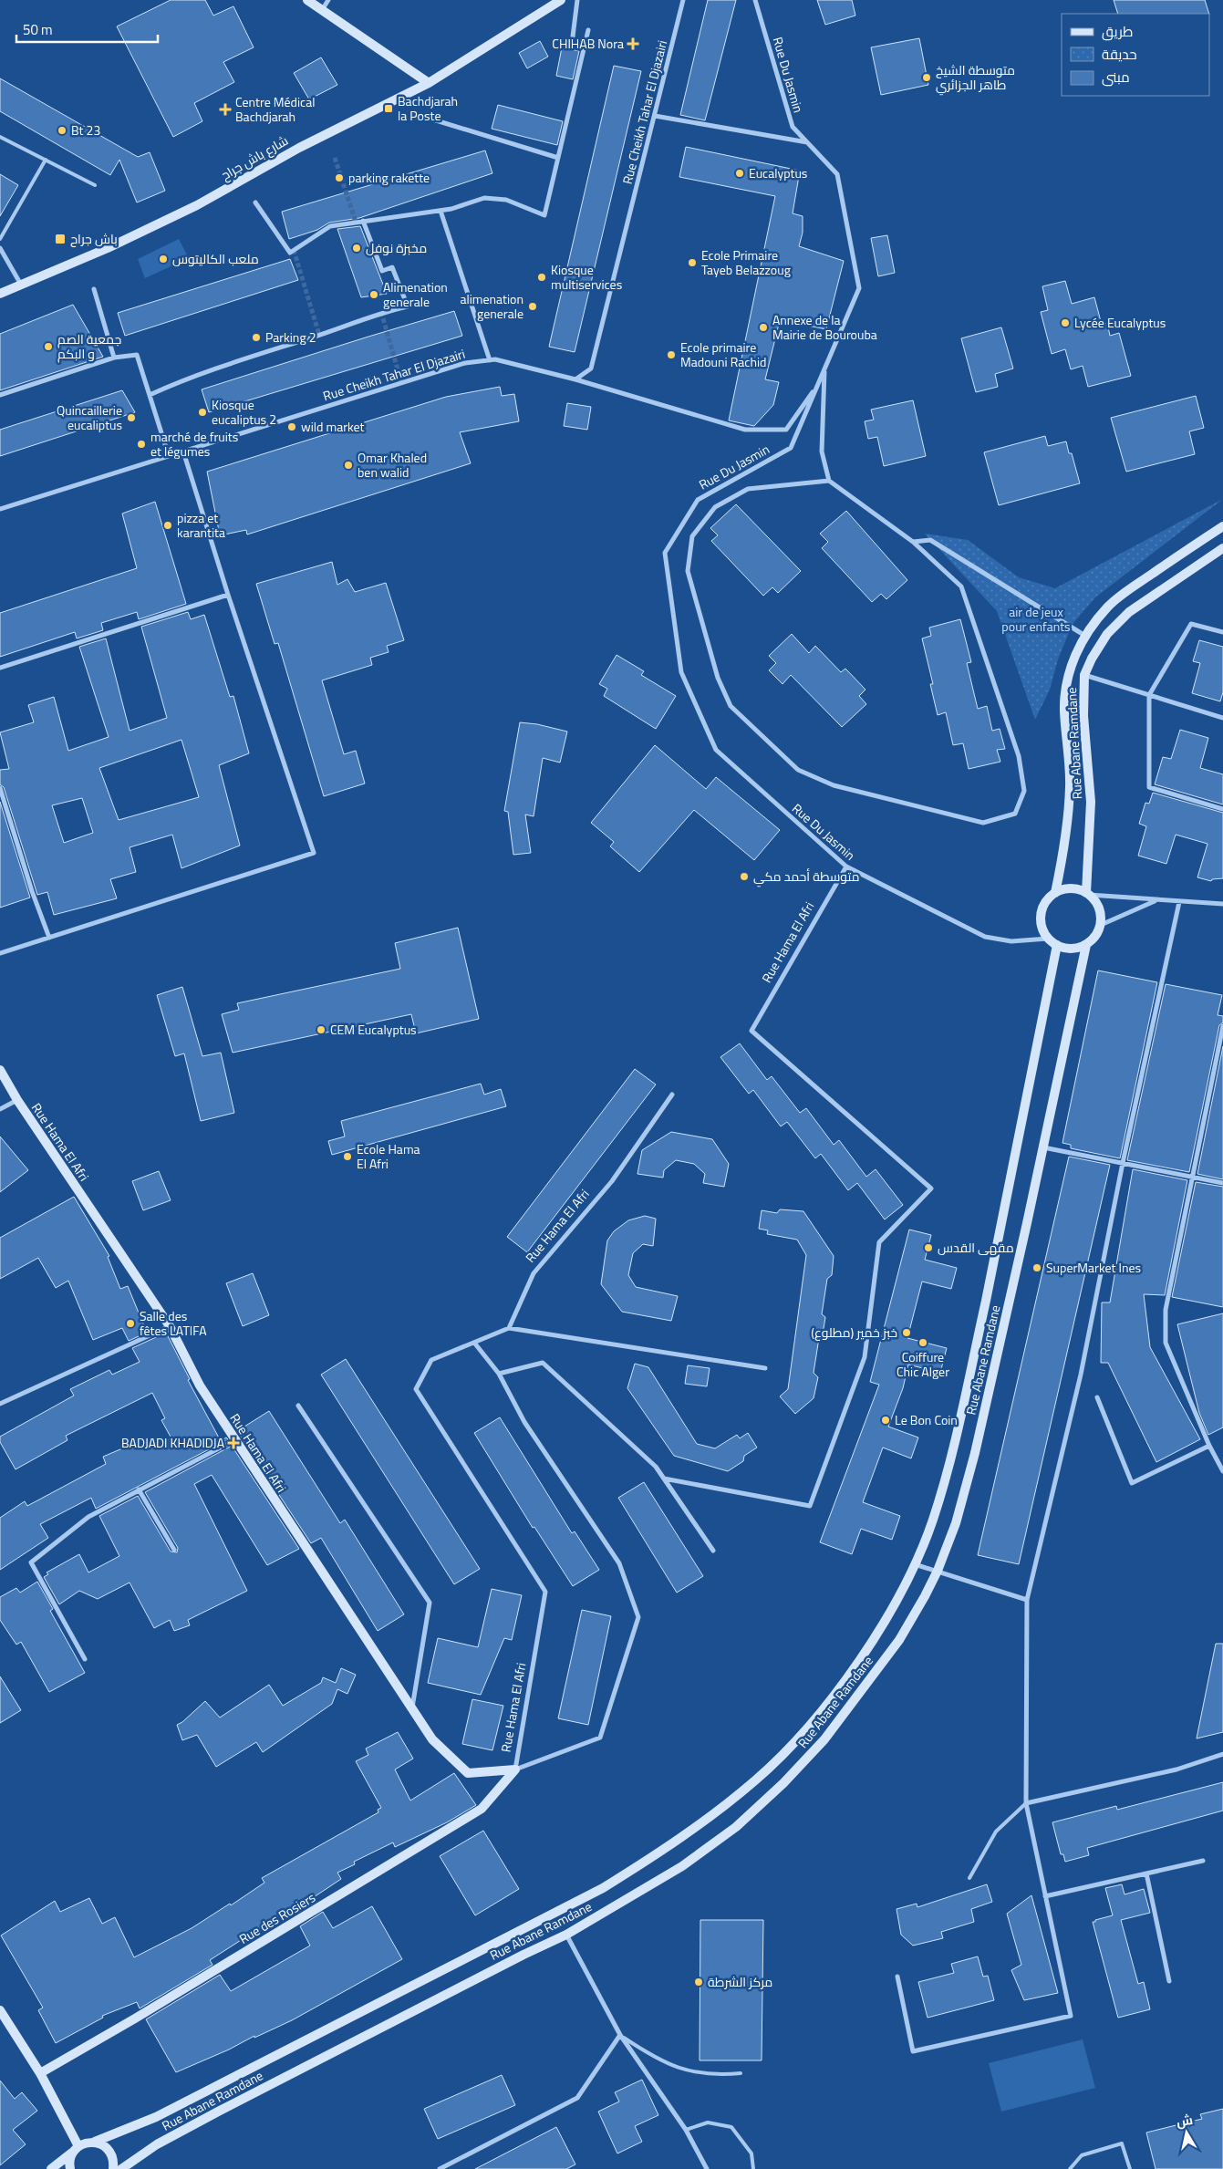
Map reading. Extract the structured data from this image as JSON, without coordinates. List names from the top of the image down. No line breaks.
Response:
{"streets":{"street":["Rue Du Jasmin","Rue Cheikh Tahar El Djazairi","شارع باش جراح","Rue Abane Ramdane","Rue Hama El Afri","Rue des Rosiers"]},"crossings":[["Rue Du Jasmin","Rue Abane Ramdane"],["Rue Du Jasmin","Rue Hama El Afri"],["Rue Hama El Afri","Rue des Rosiers"]],"parks":["air de jeux pour enfants"],"places":{"health":["CHIHAB Nora","Centre Médical Bachdjarah","BADJADI KHADIDJA"],"other":["متوسطة الشيخ طاهر الجزائري","Bt 23","Eucalyptus","parking rakette","مخبزة نوفل","ملعب الكاليتوس","Ecole Primaire Tayeb Belazzoug","Kiosque multiservices","Alimenation generale","alimenation generale","Lycée Eucalyptus","Annexe de la Mairie de Bourouba","Parking 2","جمعية الصم و البكم","Ecole primaire Madouni Rachid","Kiosque eucaliptus 2","Quincaillerie eucaliptus","wild market","marché de fruits et légumes","Omar Khaled ben walid","pizza et karantita","متوسطة أحمد مكي","CEM Eucalyptus","Ecole Hama El Afri","مقهى القدس","SuperMarket Ines","Salle des fêtes LATIFA","خبز خمير (مطلوع)","Coiffure Chic Alger","Le Bon Coin","مركز الشرطة"],"transit":["Bachdjarah la Poste","باش جراح"]},"legend":["طريق","حديقة","مبنى"],"scale_bar":"50 m","north":"top"}
